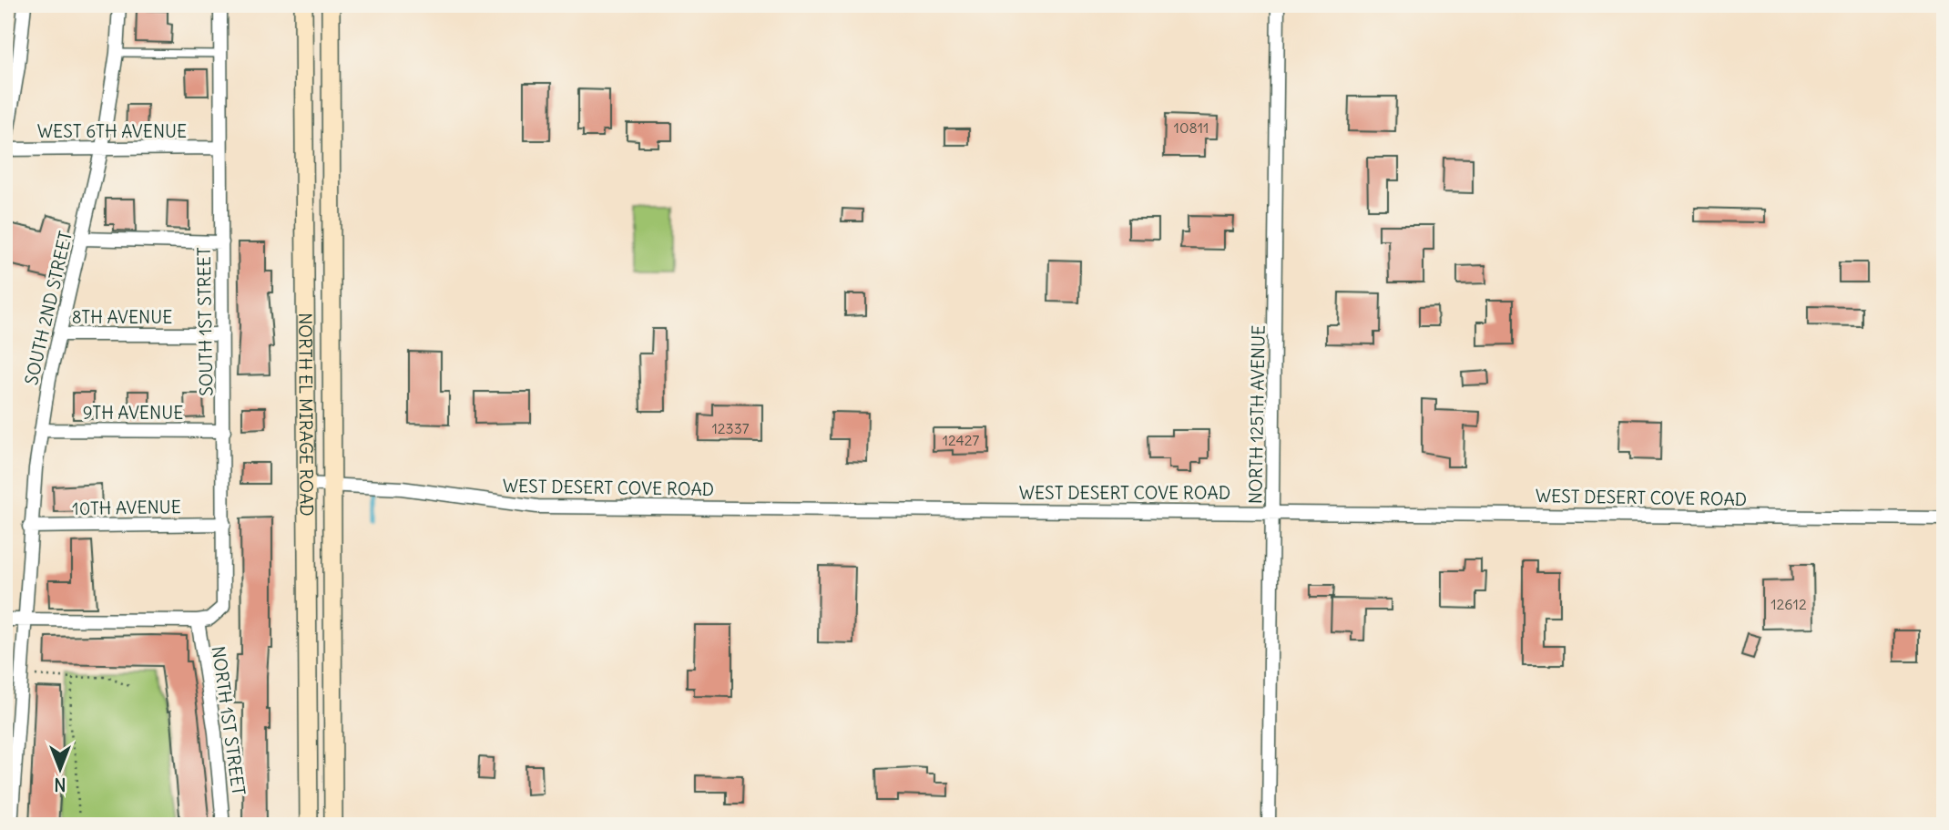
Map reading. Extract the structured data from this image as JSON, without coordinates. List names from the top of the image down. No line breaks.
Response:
{"streets":{"main road":["NORTH EL MIRAGE ROAD"],"street":["WEST 6TH AVENUE","SOUTH 2ND STREET","8TH AVENUE","SOUTH 1ST STREET","9TH AVENUE","NORTH 125TH AVENUE","WEST DESERT COVE ROAD","10TH AVENUE","NORTH 1ST STREET"]},"crossings":[["WEST 6TH AVENUE","SOUTH 2ND STREET"],["WEST 6TH AVENUE","SOUTH 1ST STREET"],["SOUTH 2ND STREET","8TH AVENUE"],["SOUTH 2ND STREET","9TH AVENUE"],["SOUTH 2ND STREET","10TH AVENUE"],["8TH AVENUE","SOUTH 1ST STREET"],["SOUTH 1ST STREET","9TH AVENUE"],["SOUTH 1ST STREET","10TH AVENUE"],["SOUTH 1ST STREET","NORTH 1ST STREET"],["NORTH 125TH AVENUE","WEST DESERT COVE ROAD"],["NORTH EL MIRAGE ROAD","WEST DESERT COVE ROAD"]],"house_numbers":["10811","12337","12427","12612"],"north":"bottom"}
